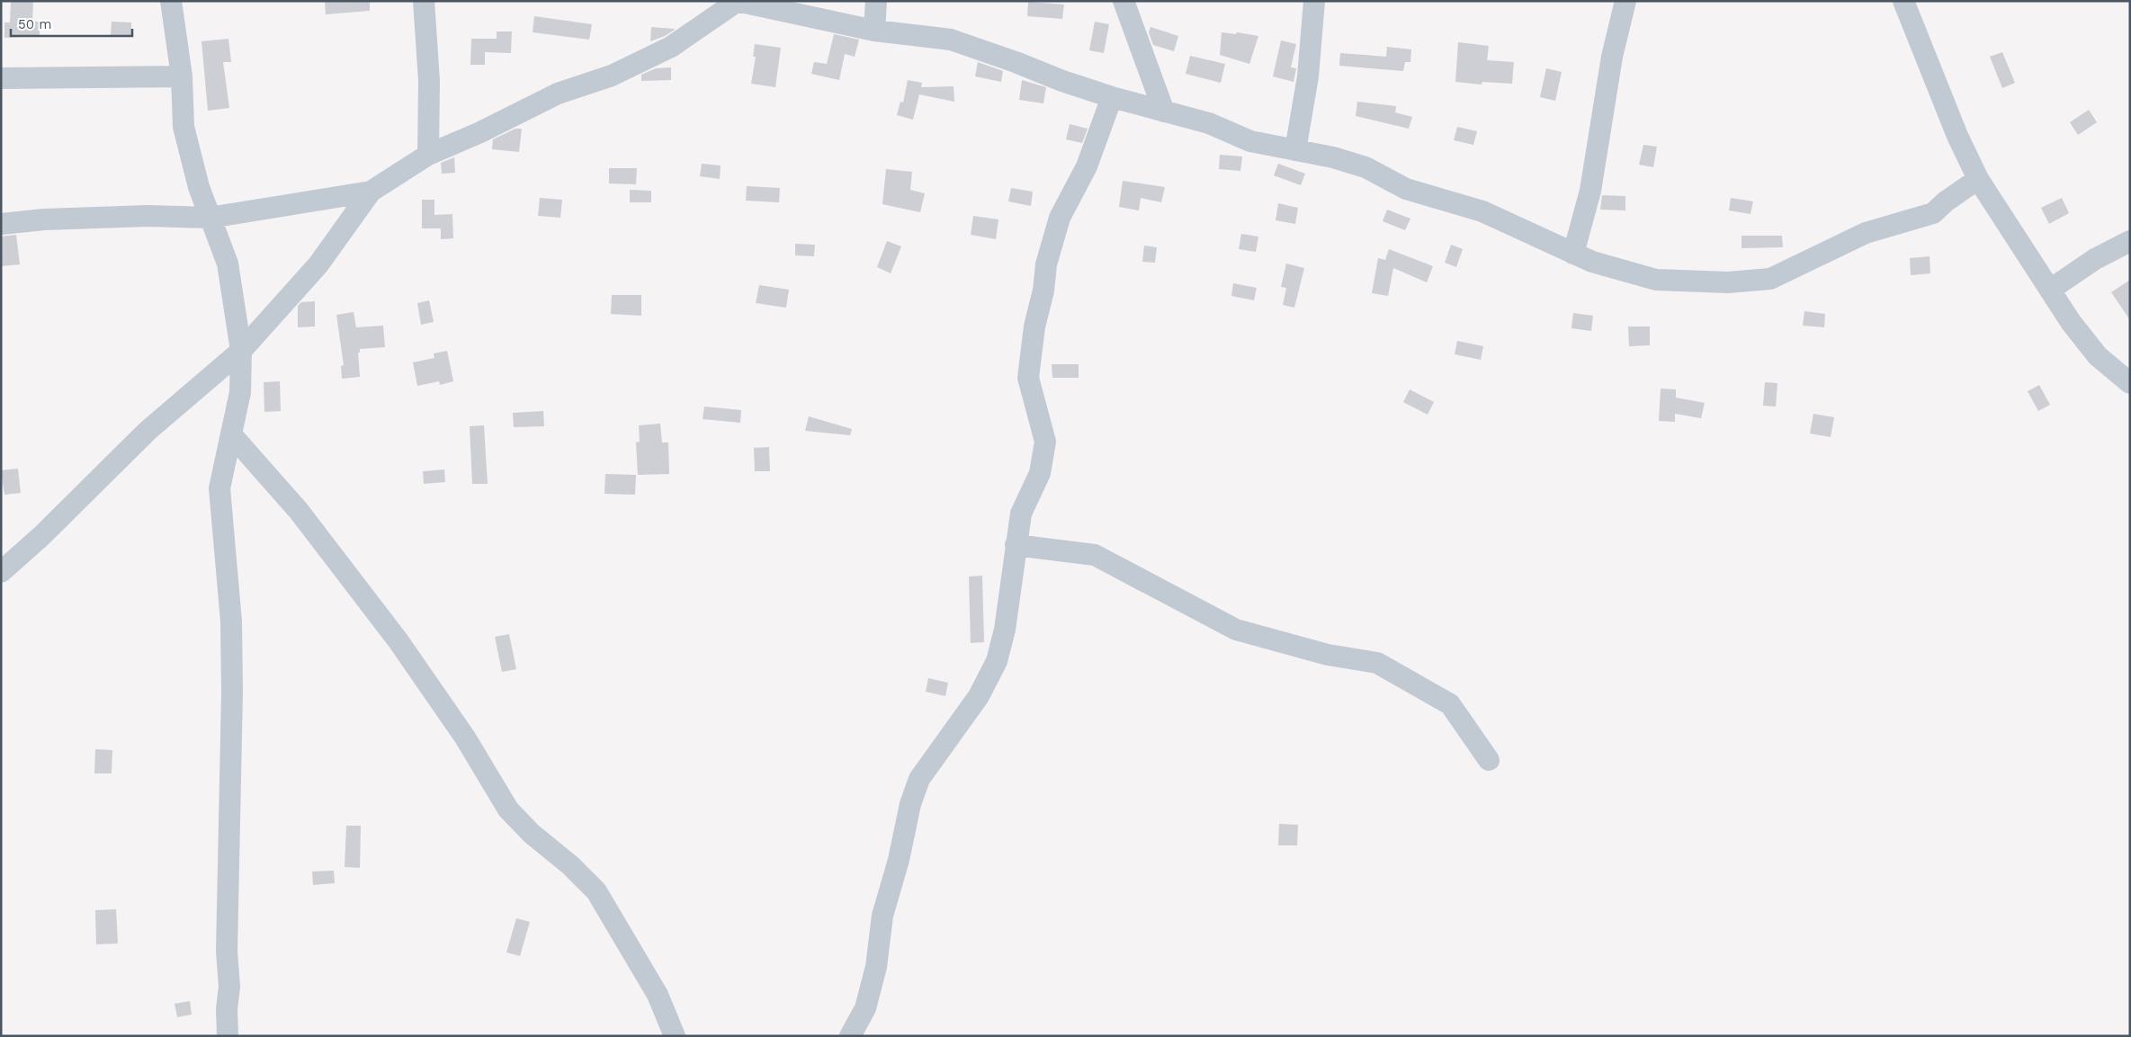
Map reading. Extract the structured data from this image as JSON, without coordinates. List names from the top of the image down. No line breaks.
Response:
{"scale_bar":"50 m"}
